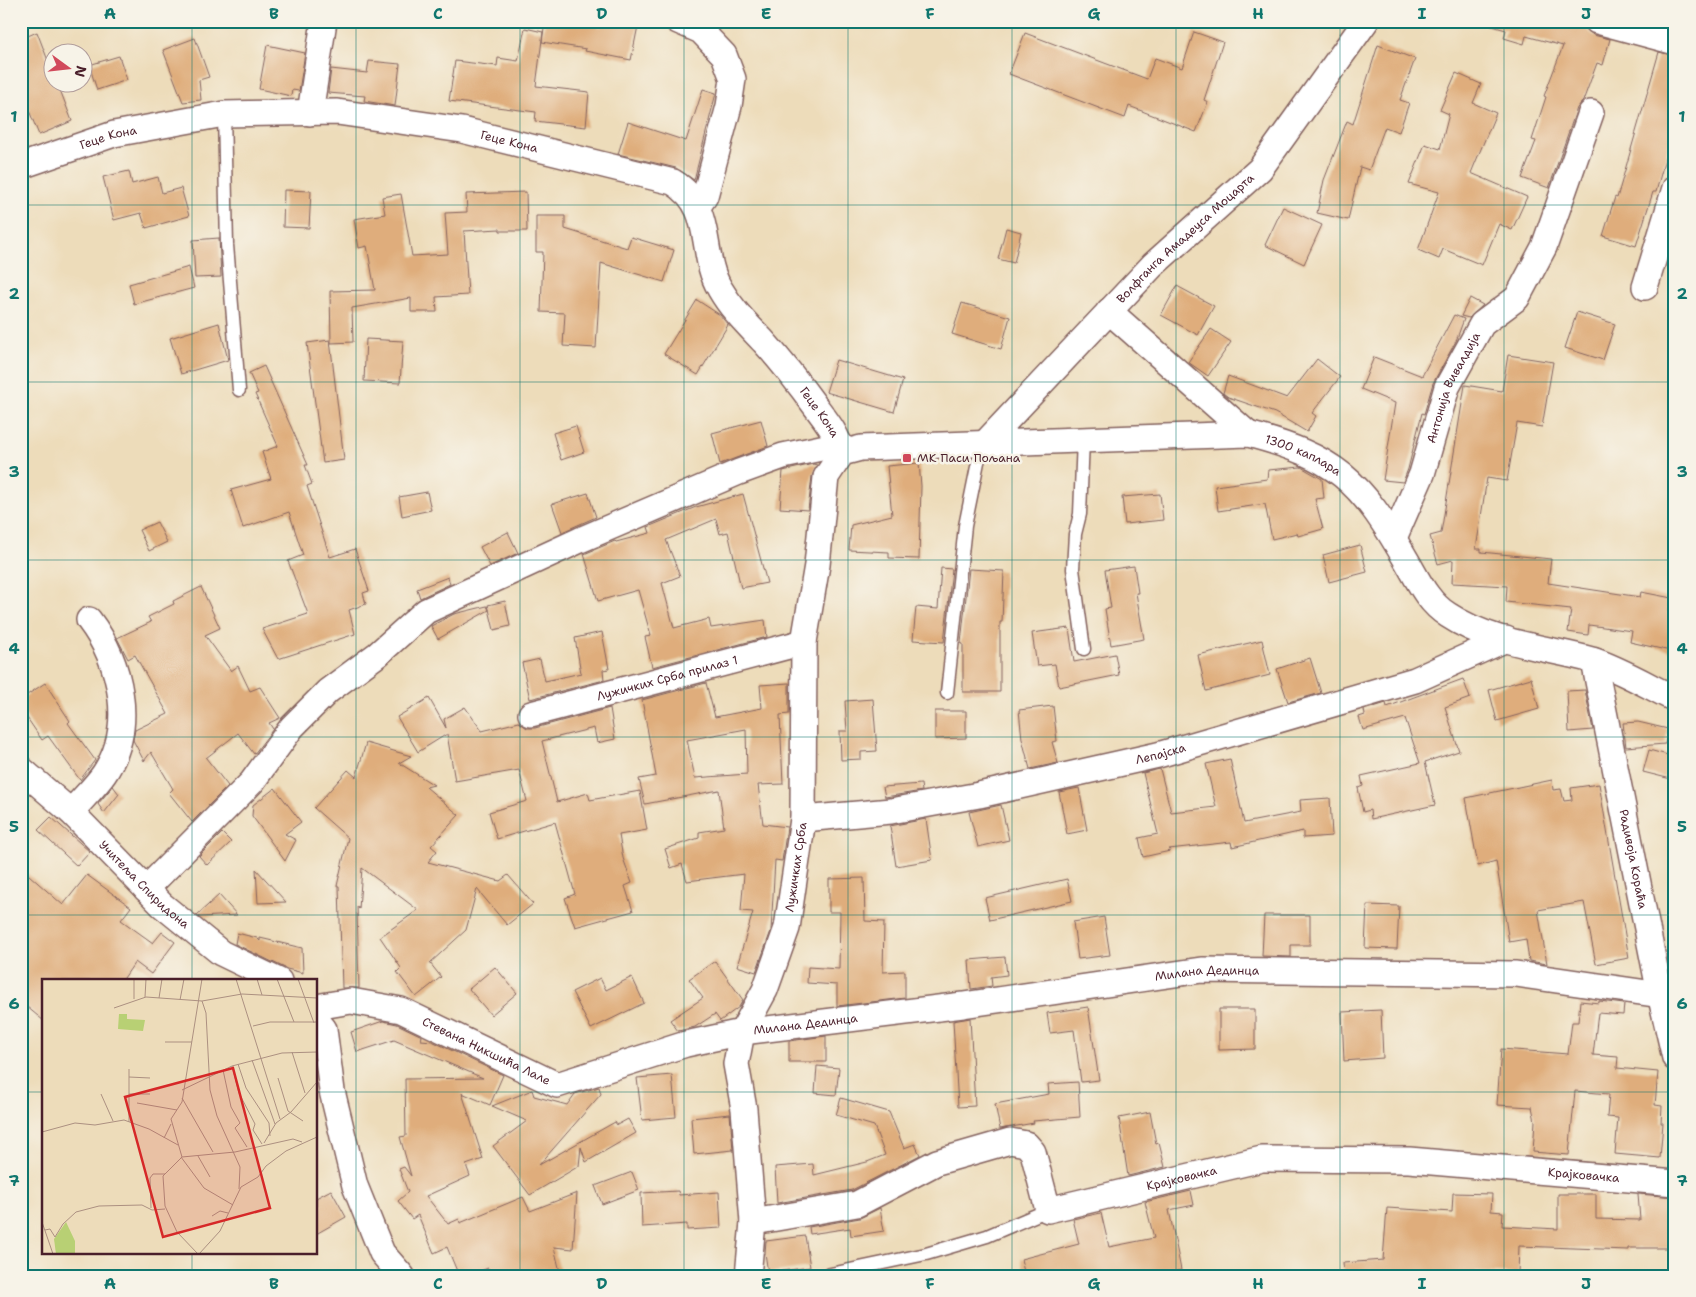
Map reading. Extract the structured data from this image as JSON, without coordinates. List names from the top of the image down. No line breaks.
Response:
{"streets":{"street":["Геце Кона","Волфганга Амадеуса Моцарта","Антонија Вивалдија","1300 каплара","Лужичких Срба прилаз 1","Лепајска","Радивоја Кораћа","Лужичких Срба","Учитеља Спиридона","Милана Дединца","Стевана Никшића Лале","Крајковачка"]},"crossings":[["Геце Кона","1300 каплара"],["Геце Кона","Лужичких Срба"],["Волфганга Амадеуса Моцарта","1300 каплара"],["Антонија Вивалдија","1300 каплара"],["1300 каплара","Лепајска"],["1300 каплара","Радивоја Кораћа"],["1300 каплара","Лужичких Срба"],["1300 каплара","Учитеља Спиридона"],["Лужичких Срба прилаз 1","Лужичких Срба"],["Лепајска","Лужичких Срба"],["Радивоја Кораћа","Милана Дединца"],["Лужичких Срба","Милана Дединца"],["Лужичких Срба","Стевана Никшића Лале"],["Милана Дединца","Стевана Никшића Лале"]],"places":{"transit":["МК Паси Пољана"]},"north":"right","grid":{"columns":["A","B","C","D","E","F","G","H","I","J"],"rows":["1","2","3","4","5","6","7"]}}
